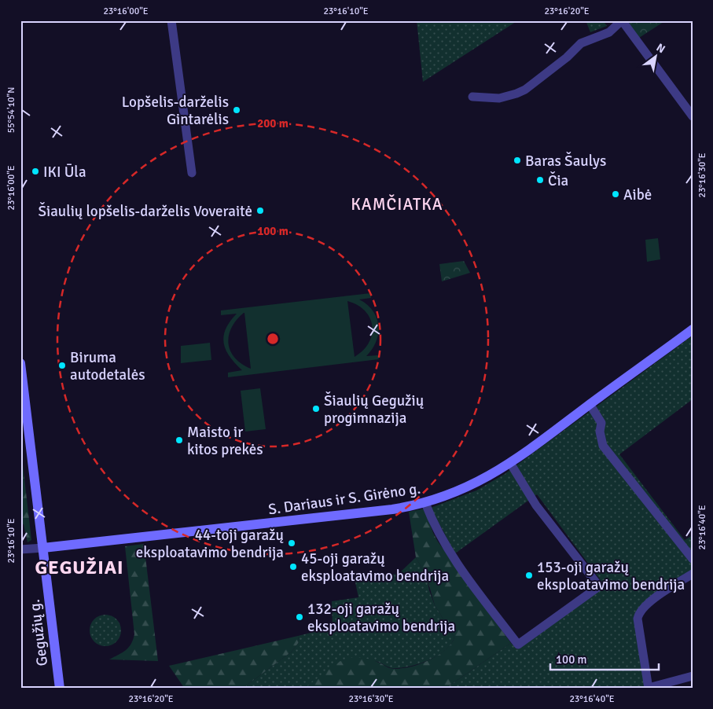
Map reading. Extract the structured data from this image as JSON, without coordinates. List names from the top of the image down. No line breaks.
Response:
{"streets":{"street":["S. Dariaus ir S. Girėno g.","Gegužių g."]},"crossings":[["S. Dariaus ir S. Girėno g.","Gegužių g."]],"districts":["KAMČIATKA","GEGUŽIAI"],"places":["Lopšelis-darželis Gintarėlis","Baras Šaulys","IKI Ūla","Čia","Aibė","Šiaulių lopšelis-darželis Voveraitė","Biruma autodetalės","Šiaulių Gegužių progimnazija","Maisto ir kitos prekės","44-toji garažų eksploatavimo bendrija","45-oji garažų eksploatavimo bendrija","153-oji garažų eksploatavimo bendrija","132-oji garažų eksploatavimo bendrija"],"scale_bar":"100 m","north":"top right","coordinates":["23°16'00\"E","23°16'10\"E","23°16'20\"E","55°54'10\"N","23°16'30\"E","23°16'40\"E"],"rings":["200 m","100 m"]}
